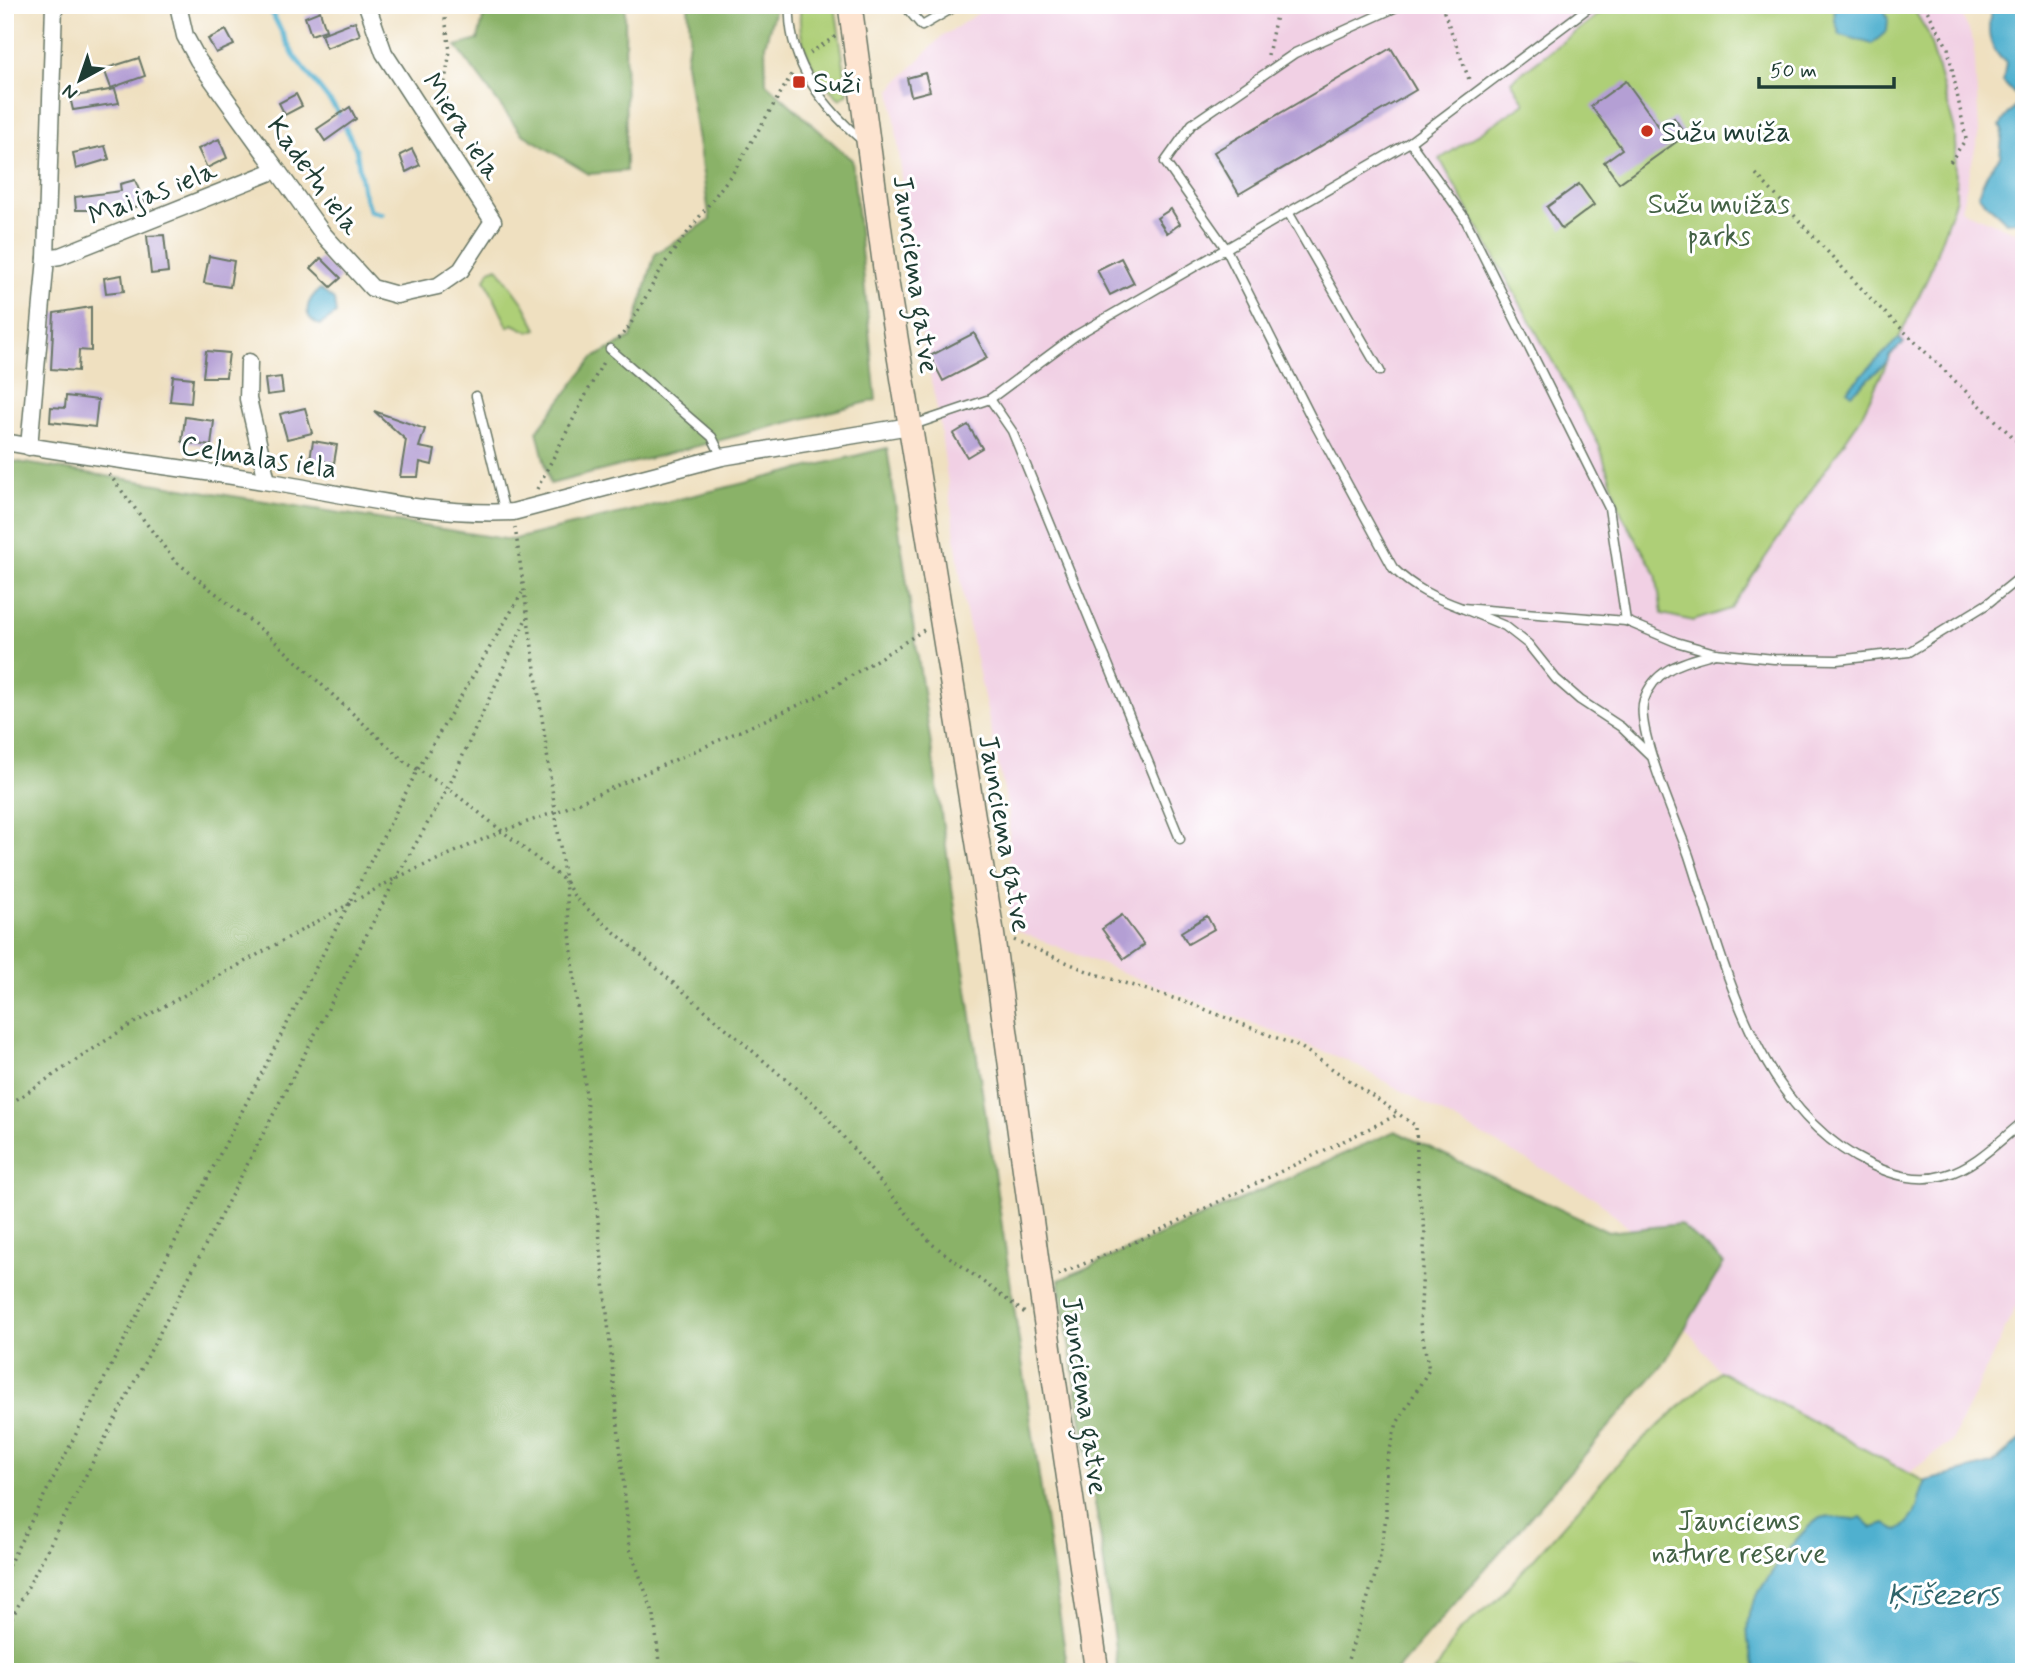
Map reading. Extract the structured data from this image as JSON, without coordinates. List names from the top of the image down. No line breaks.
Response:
{"streets":{"main road":["Jaunciema gatve"],"street":["Miera iela","Kadetu iela","Maijas iela","Ceļmalas iela"]},"crossings":[["Miera iela","Kadetu iela"],["Kadetu iela","Maijas iela"]],"water":["Ķīšezers"],"parks":["Sužu muižas parks","Jaunciems nature reserve"],"places":{"transit":["Suži"],"other":["Sužu muiža"]},"scale_bar":"50 m","north":"bottom left"}
